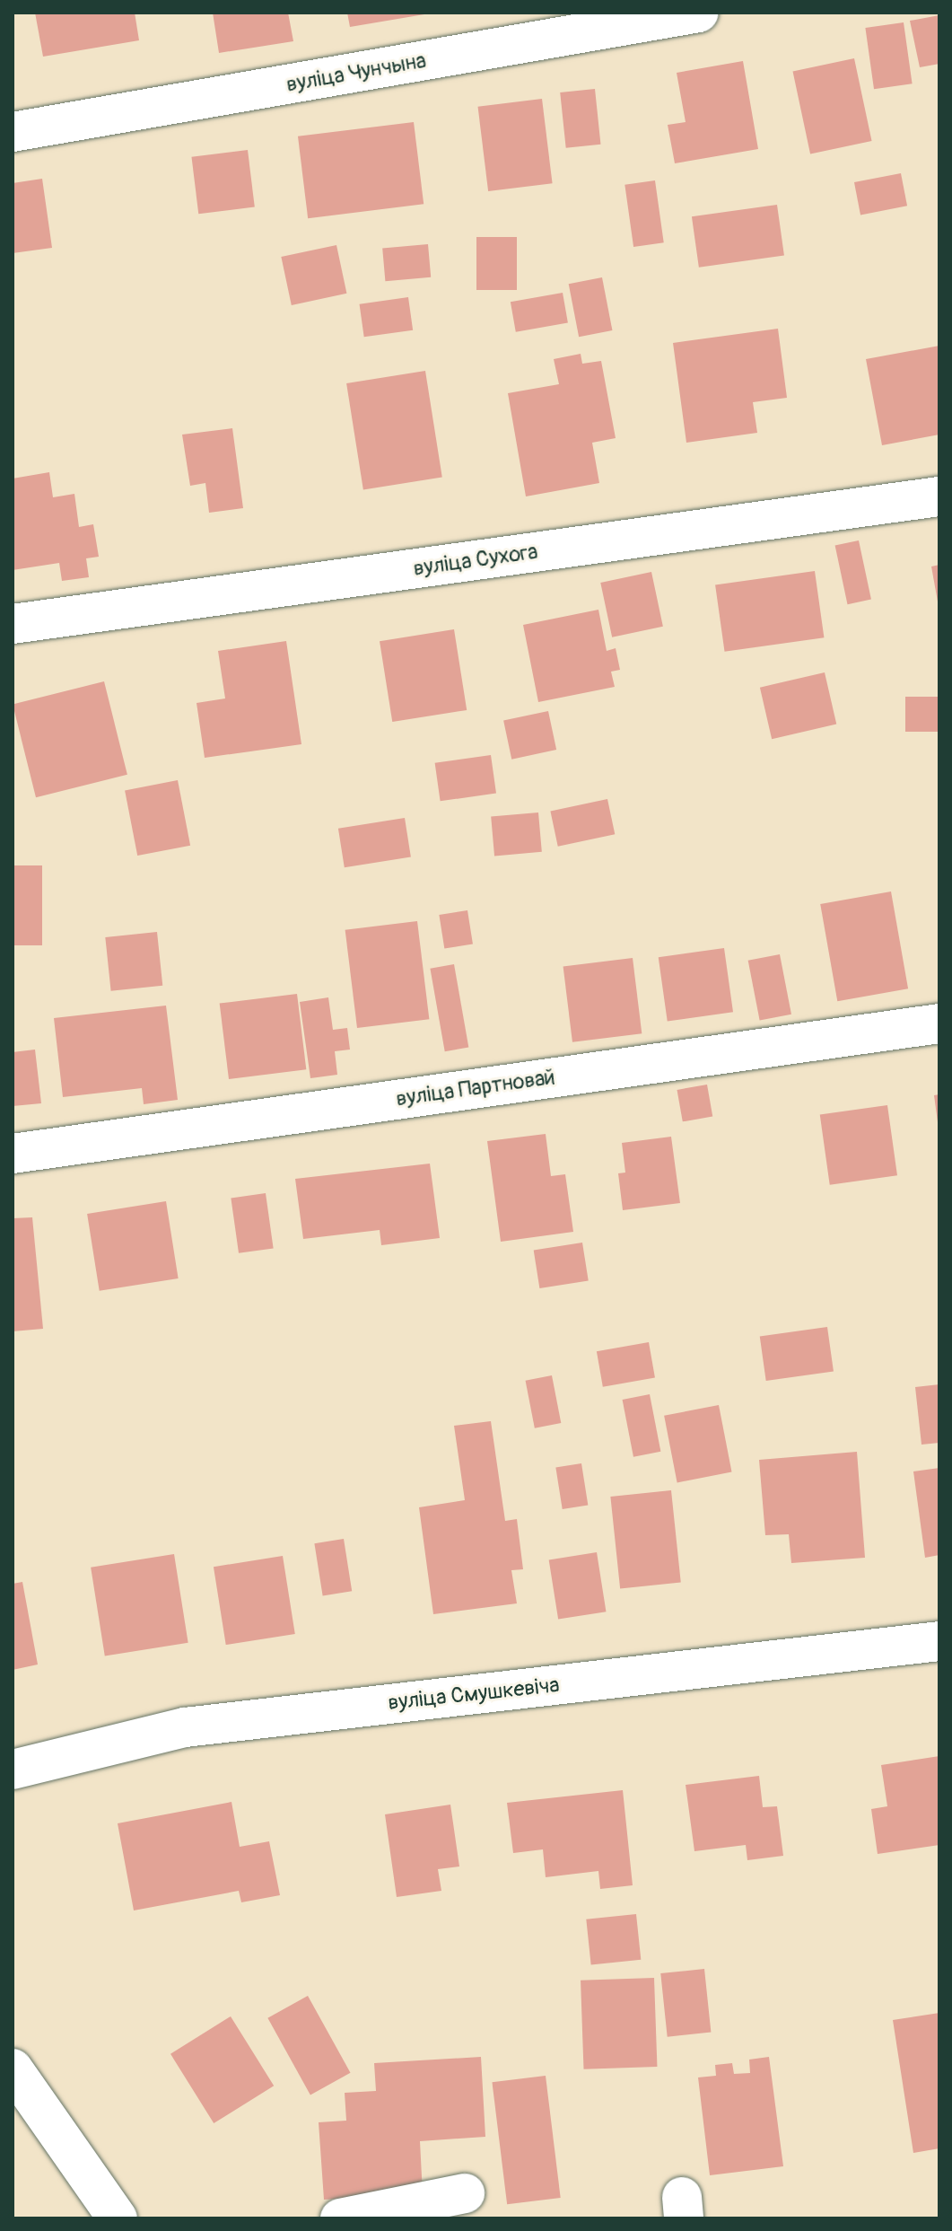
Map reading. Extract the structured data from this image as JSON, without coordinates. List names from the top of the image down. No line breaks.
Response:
{"streets":{"street":["вуліца Чунчына","вуліца Сухога","вуліца Партновай","вуліца Смушкевіча"]}}
